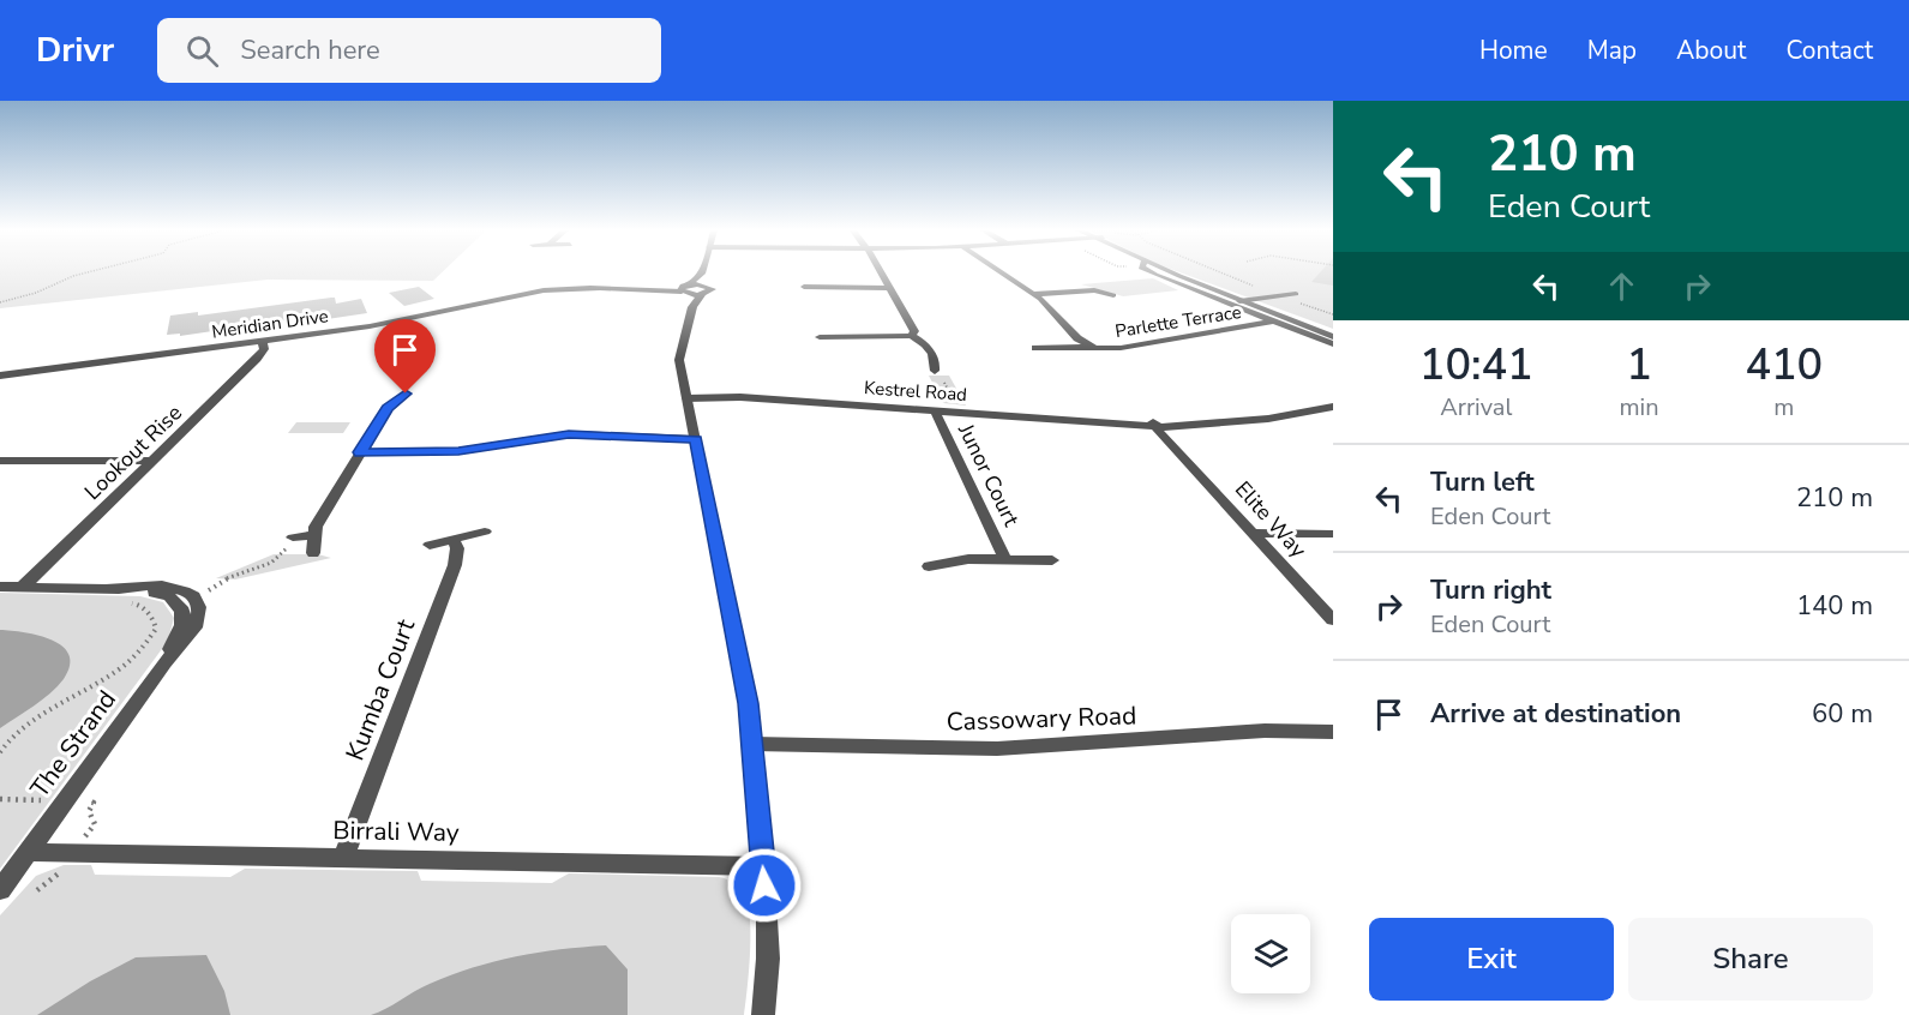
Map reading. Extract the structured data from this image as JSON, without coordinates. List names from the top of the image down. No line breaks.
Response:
{"streets":{"street":["Parlette Terrace","Meridian Drive","Kestrel Road","Lookout Rise","Junor Court","Elite Way","Kumba Court","Cassowary Road","The Strand","Birrali Way"]},"crossings":[["Meridian Drive","Lookout Rise"],["Kestrel Road","Junor Court"],["Kestrel Road","Elite Way"],["Lookout Rise","The Strand"],["Kumba Court","Birrali Way"],["The Strand","Birrali Way"]],"page":{"header":"Drivr","search":"Search here","nav":["Home","Map","About","Contact"],"turn":["210 m","Eden Court"],"eta":["10:41","Arrival","1","min","410","m"],"list":[{"name":"Turn left","note":"Eden Court","value":"210 m"},{"name":"Turn right","note":"Eden Court","value":"140 m"},{"name":"Arrive at destination","value":"60 m"}],"buttons":["Exit","Share"]}}
